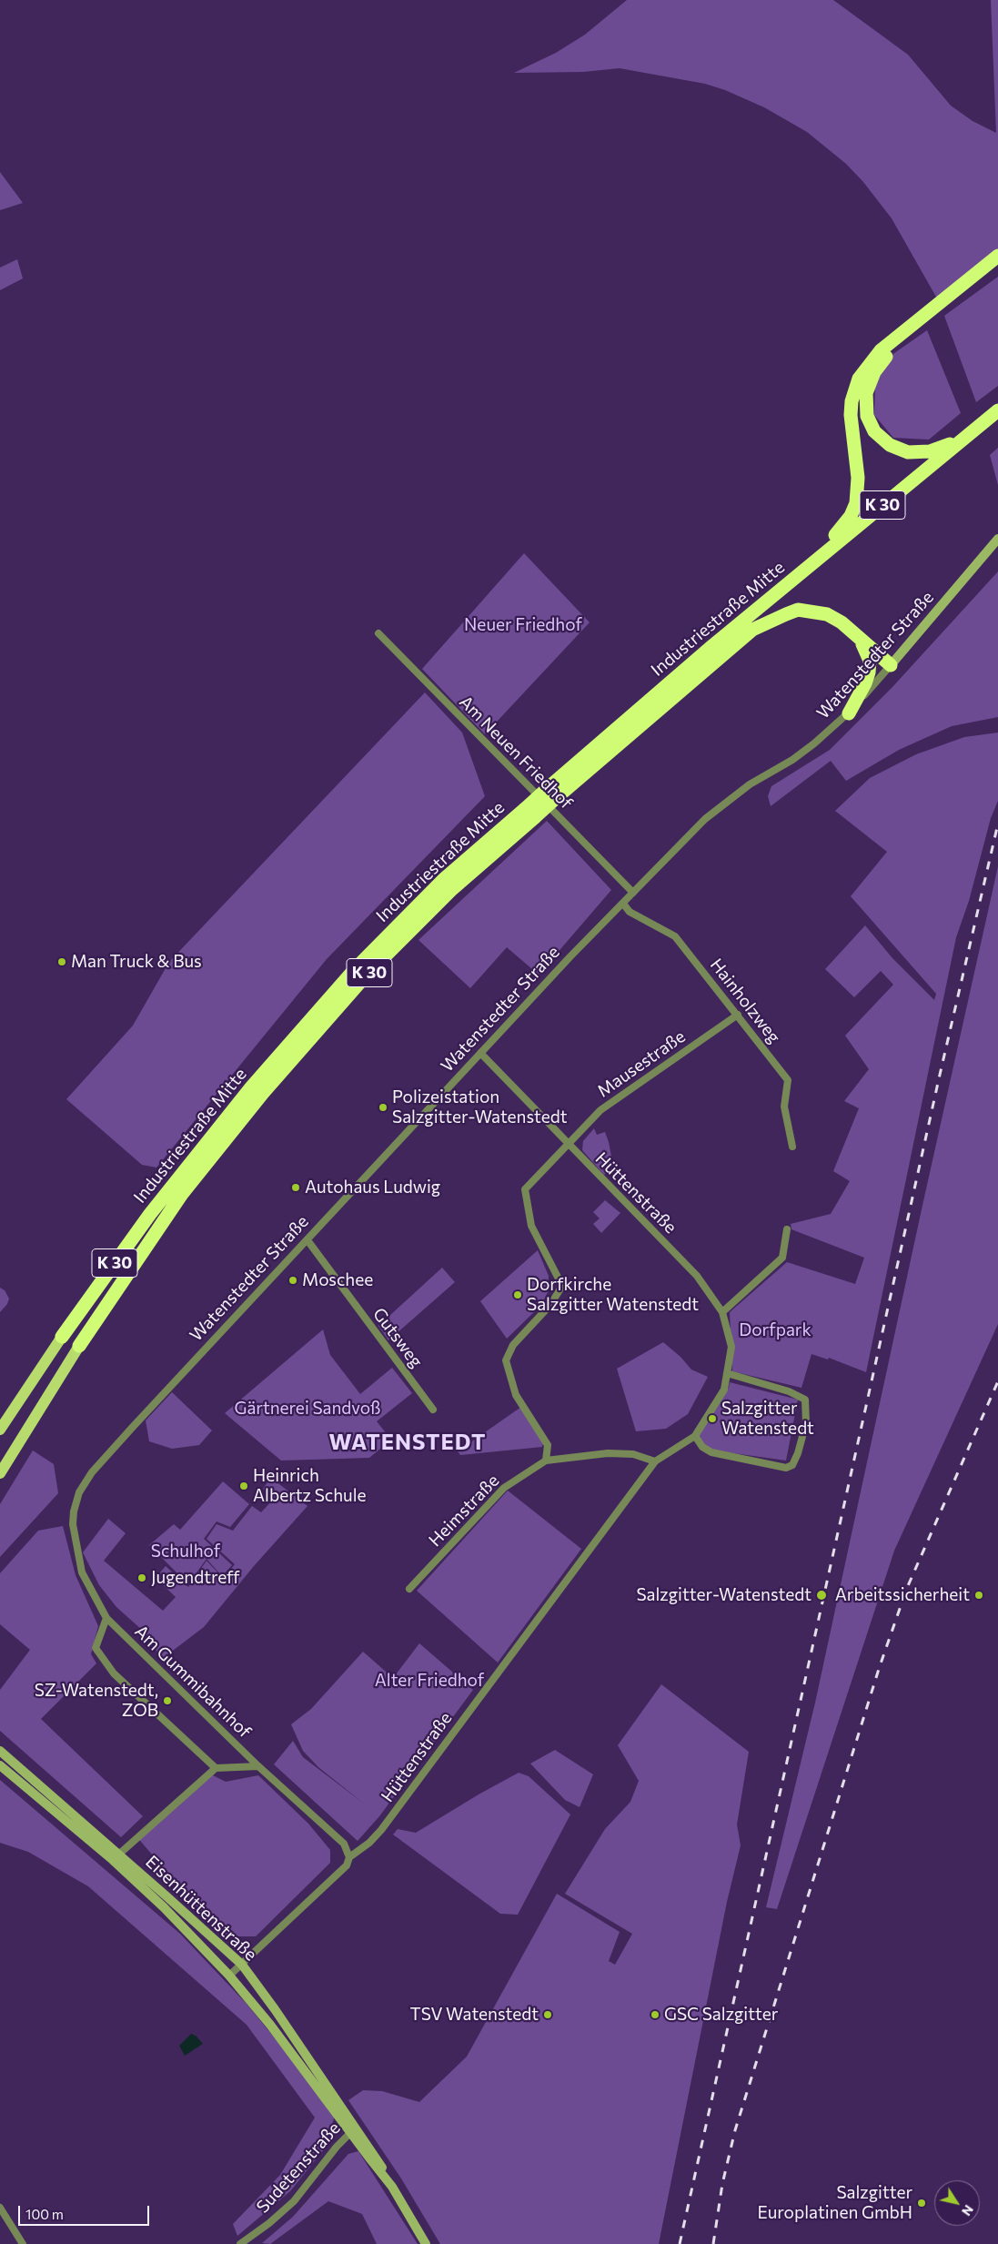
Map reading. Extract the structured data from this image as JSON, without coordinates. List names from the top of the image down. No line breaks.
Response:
{"streets":{"highway":["K 30","Industriestraße Mitte"],"street":["Watenstedter Straße","Am Neuen Friedhof","Hainholzweg","Mausestraße","Hüttenstraße","Gutsweg","Heimstraße","Am Gummibahnhof","Eisenhüttenstraße","Sudetenstraße"]},"crossings":[["Industriestraße Mitte","Watenstedter Straße"],["Watenstedter Straße","Am Neuen Friedhof"],["Watenstedter Straße","Hainholzweg"],["Watenstedter Straße","Hüttenstraße"],["Watenstedter Straße","Gutsweg"],["Watenstedter Straße","Am Gummibahnhof"],["Hainholzweg","Mausestraße"],["Mausestraße","Hüttenstraße"],["Mausestraße","Heimstraße"],["Hüttenstraße","Am Gummibahnhof"],["Hüttenstraße","Eisenhüttenstraße"],["Eisenhüttenstraße","Sudetenstraße"]],"districts":["WATENSTEDT"],"parks":["Neuer Friedhof","Dorfpark","Gärtnerei Sandvoß","Schulhof","Alter Friedhof"],"places":["Man Truck & Bus","Polizeistation Salzgitter-Watenstedt","Autohaus Ludwig","Moschee","Dorfkirche Salzgitter Watenstedt","Salzgitter Watenstedt","Heinrich Albertz Schule","Jugendtreff","Salzgitter-Watenstedt","Arbeitssicherheit","SZ-Watenstedt, ZOB","TSV Watenstedt","GSC Salzgitter","Salzgitter Europlatinen GmbH"],"scale_bar":"100 m","north":"bottom right"}
